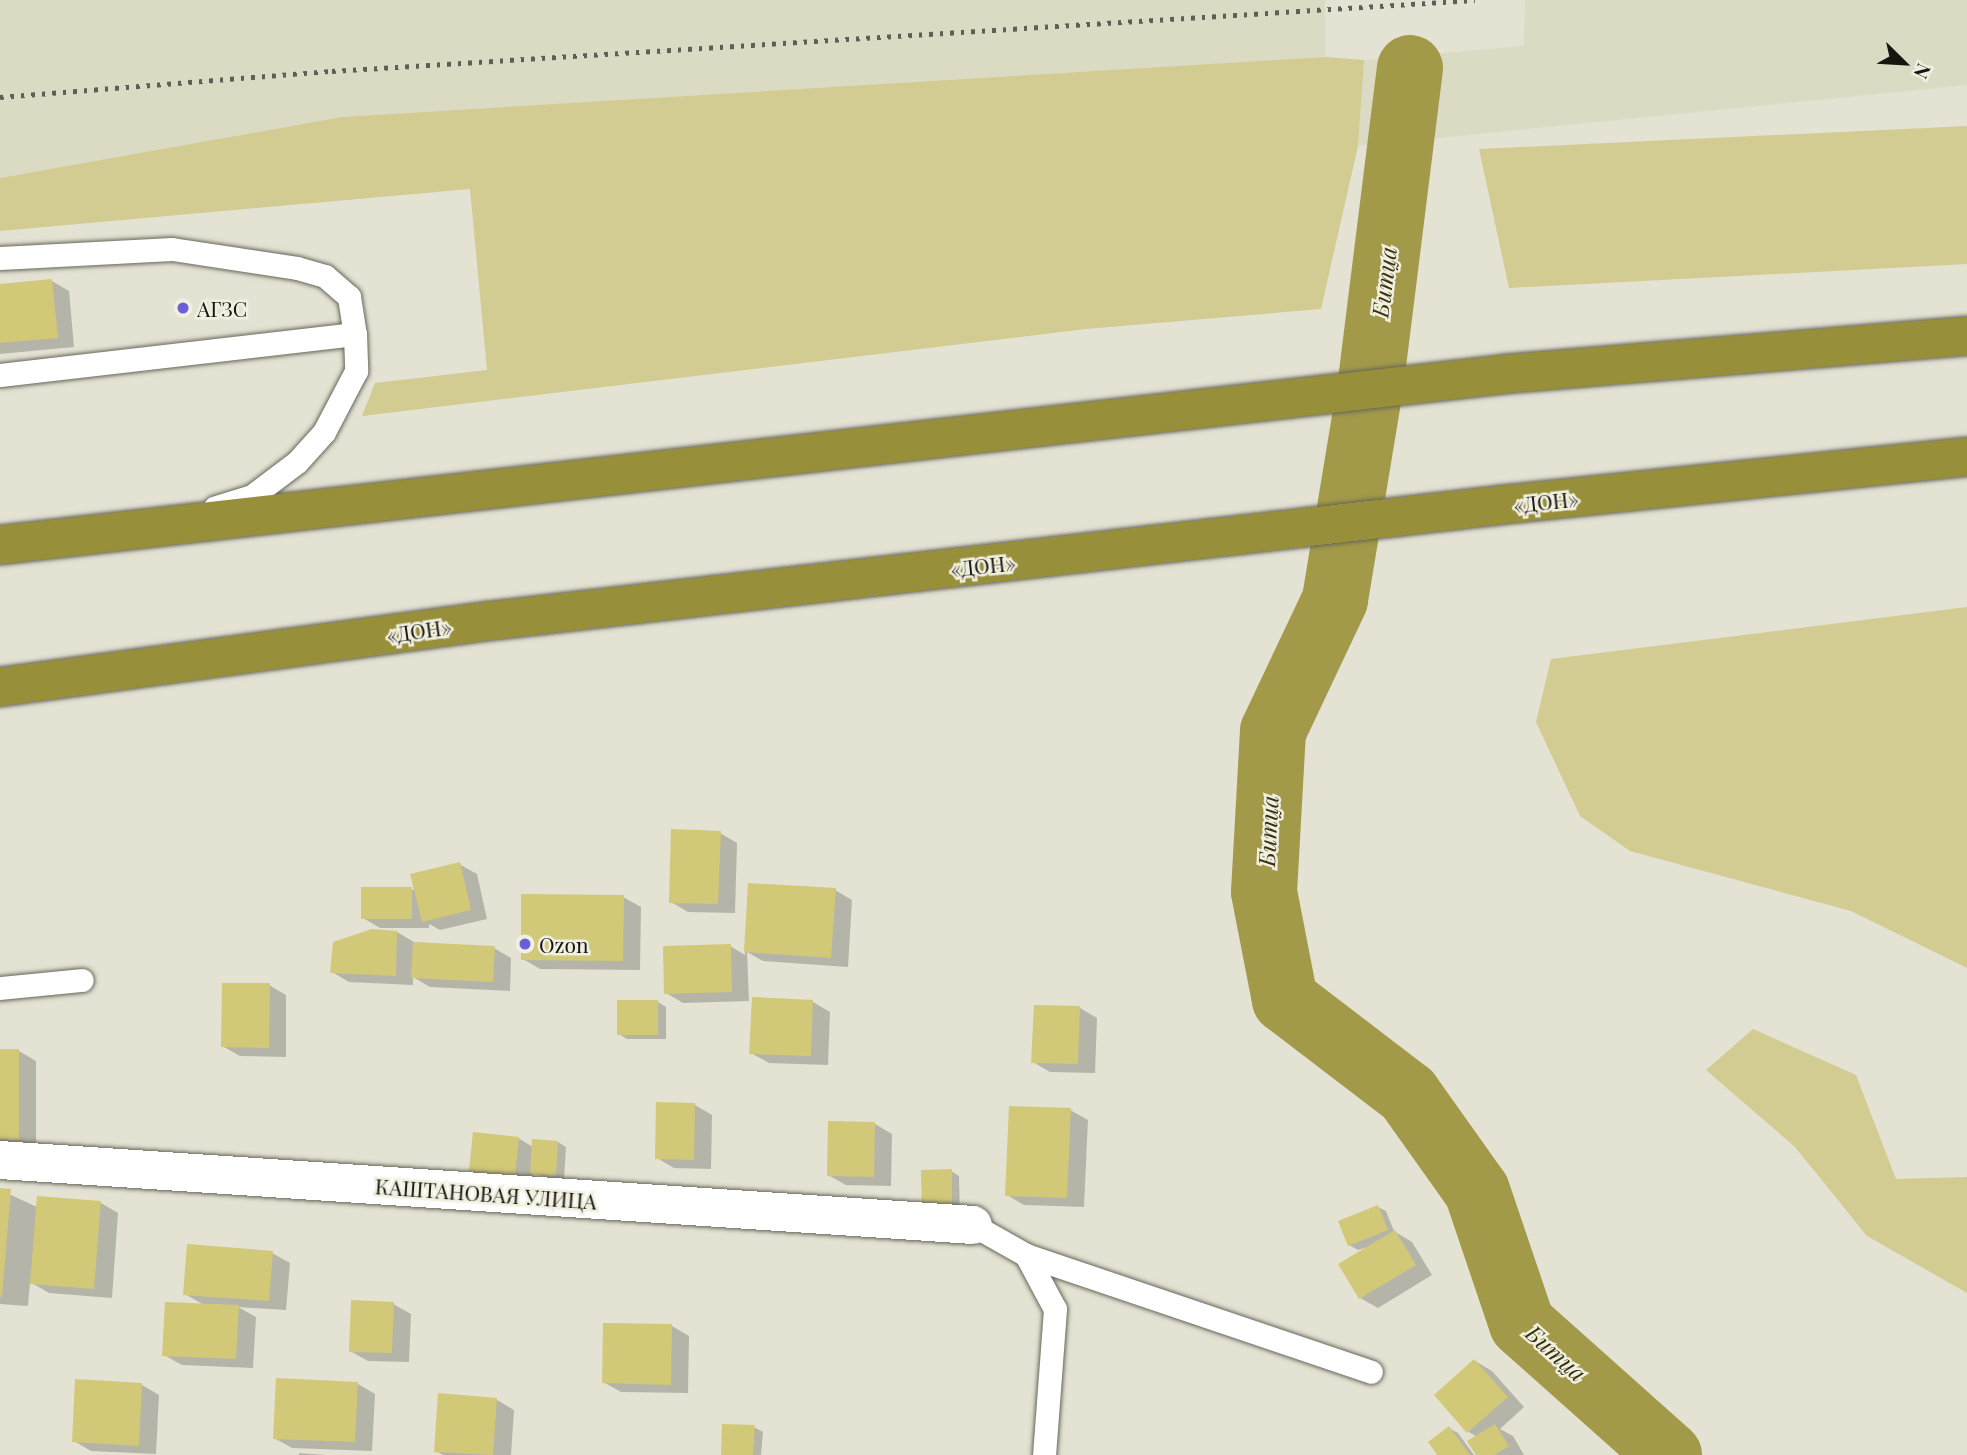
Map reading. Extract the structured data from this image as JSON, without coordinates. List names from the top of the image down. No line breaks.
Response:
{"streets":{"highway":["«ДОН»"],"street":["КАШТАНОВАЯ УЛИЦА"]},"water":["Битца"],"places":["АГЗС","Ozon"],"north":"bottom right"}
